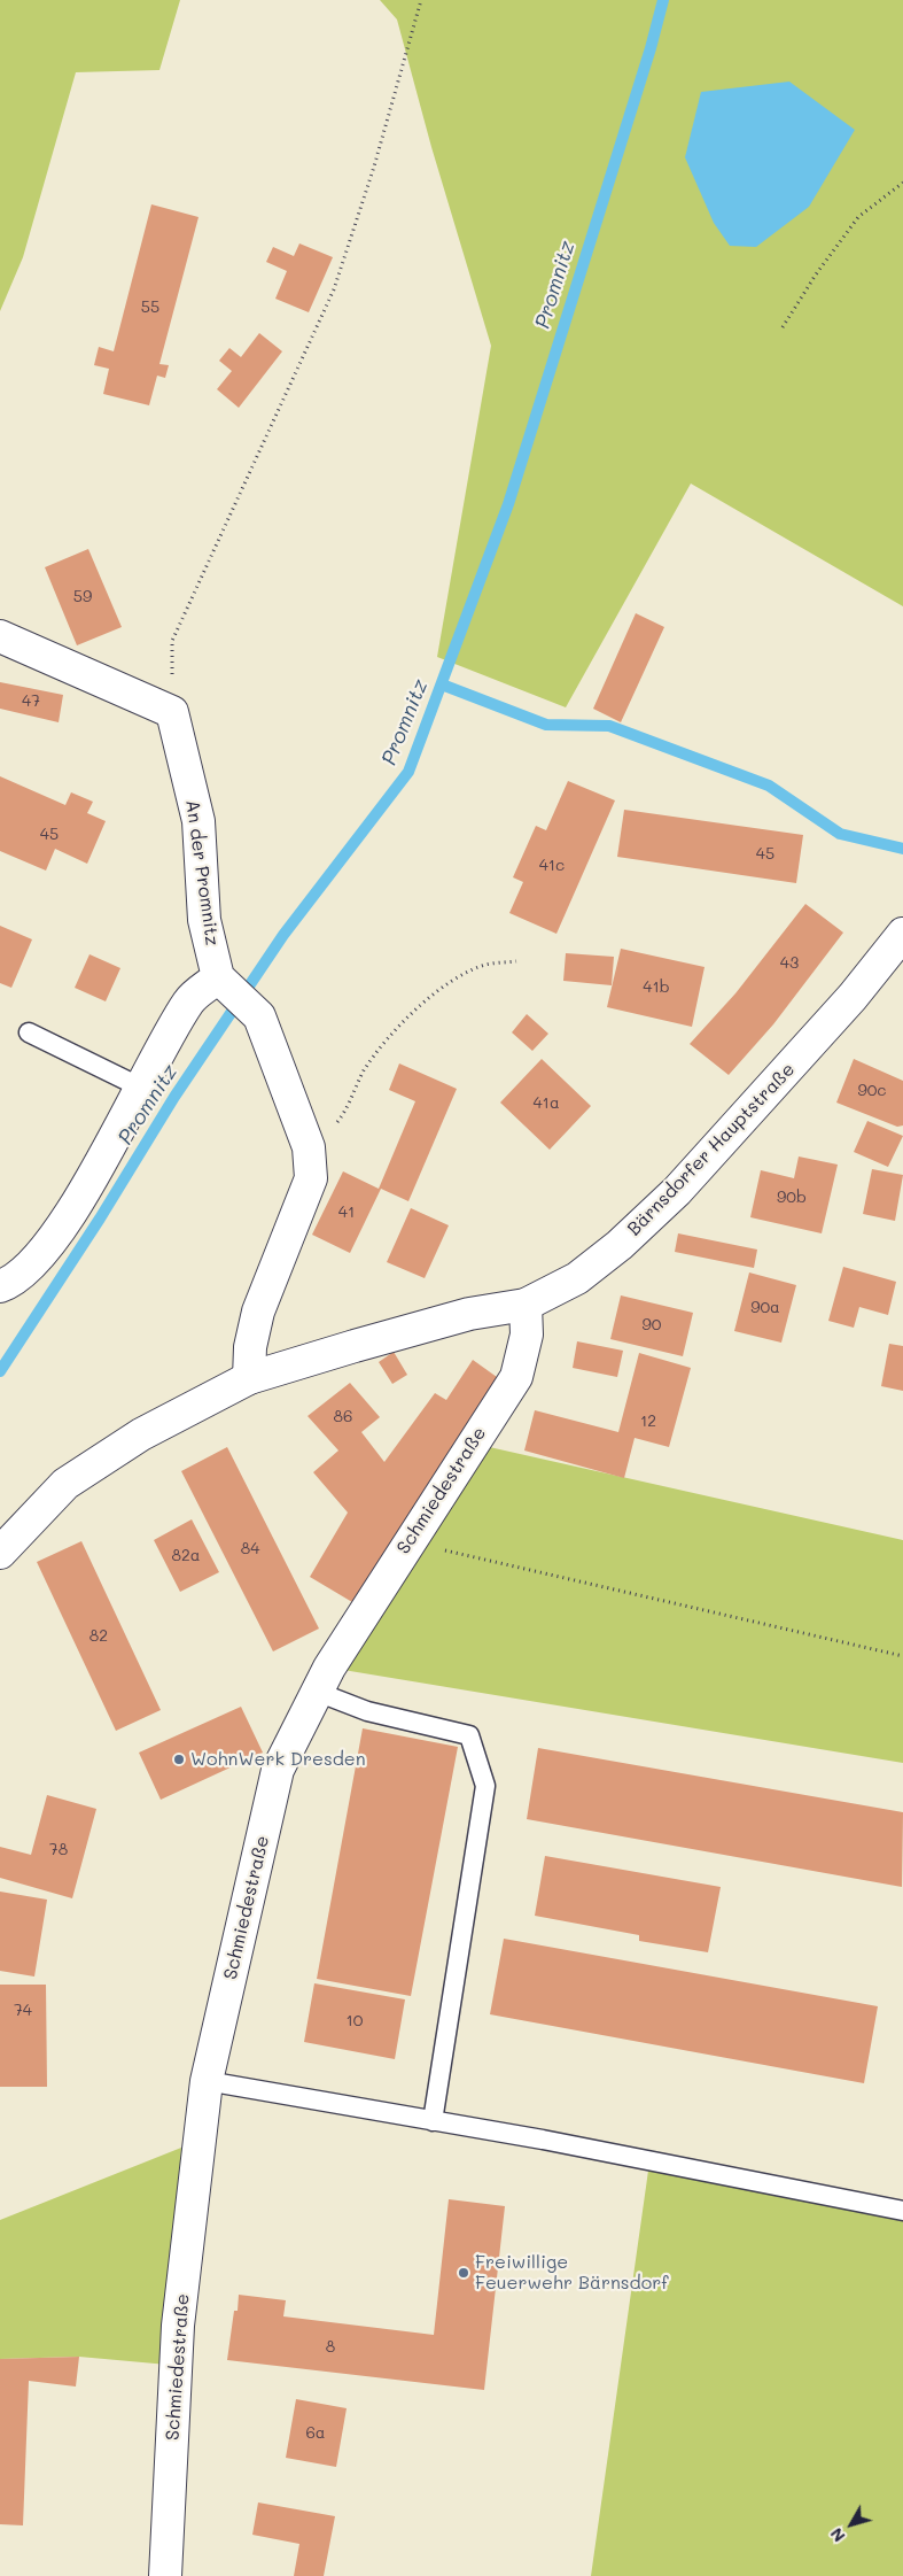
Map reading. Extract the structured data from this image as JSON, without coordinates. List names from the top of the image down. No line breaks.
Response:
{"streets":{"street":["An der Promnitz","Bärnsdorfer Hauptstraße","Schmiedestraße"]},"crossings":[["Bärnsdorfer Hauptstraße","Schmiedestraße"]],"water":["Promnitz"],"places":["WohnWerk Dresden","Freiwillige Feuerwehr Bärnsdorf"],"house_numbers":["55","59","47","45","45","41c","43","41b","90c","41a","90b","41","90a","90","86","12","84","82a","82","78","74","10","8","6a"],"north":"bottom left"}
